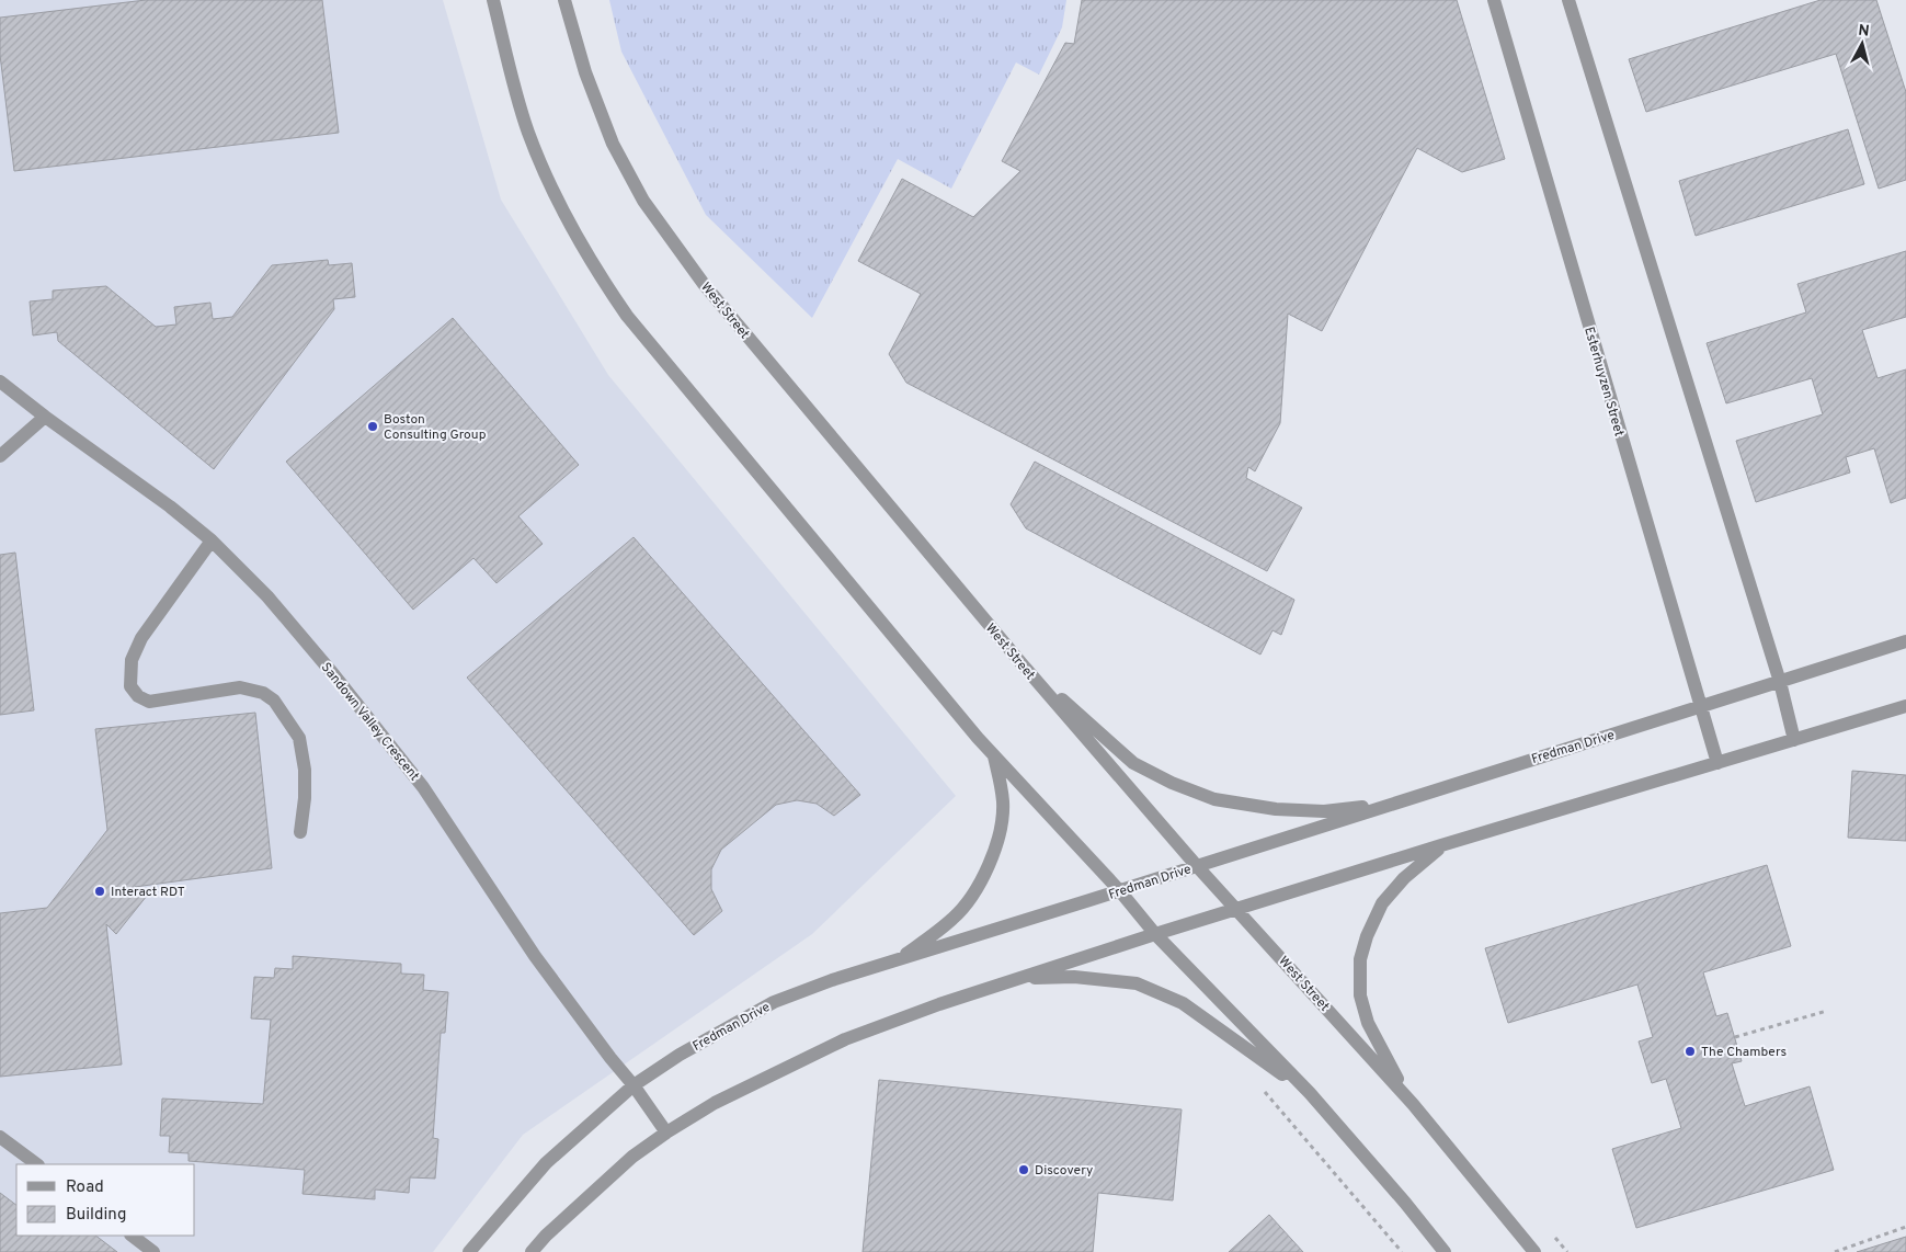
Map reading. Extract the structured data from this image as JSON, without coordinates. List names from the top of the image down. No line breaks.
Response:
{"streets":{"street":["West Street","Esterhuyzen Street","Sandown Valley Crescent","Fredman Drive"]},"crossings":[["West Street","Fredman Drive"],["Esterhuyzen Street","Fredman Drive"],["Sandown Valley Crescent","Fredman Drive"]],"places":["Boston Consulting Group","Interact RDT","The Chambers","Discovery"],"legend":["Road","Building"],"north":"top"}
